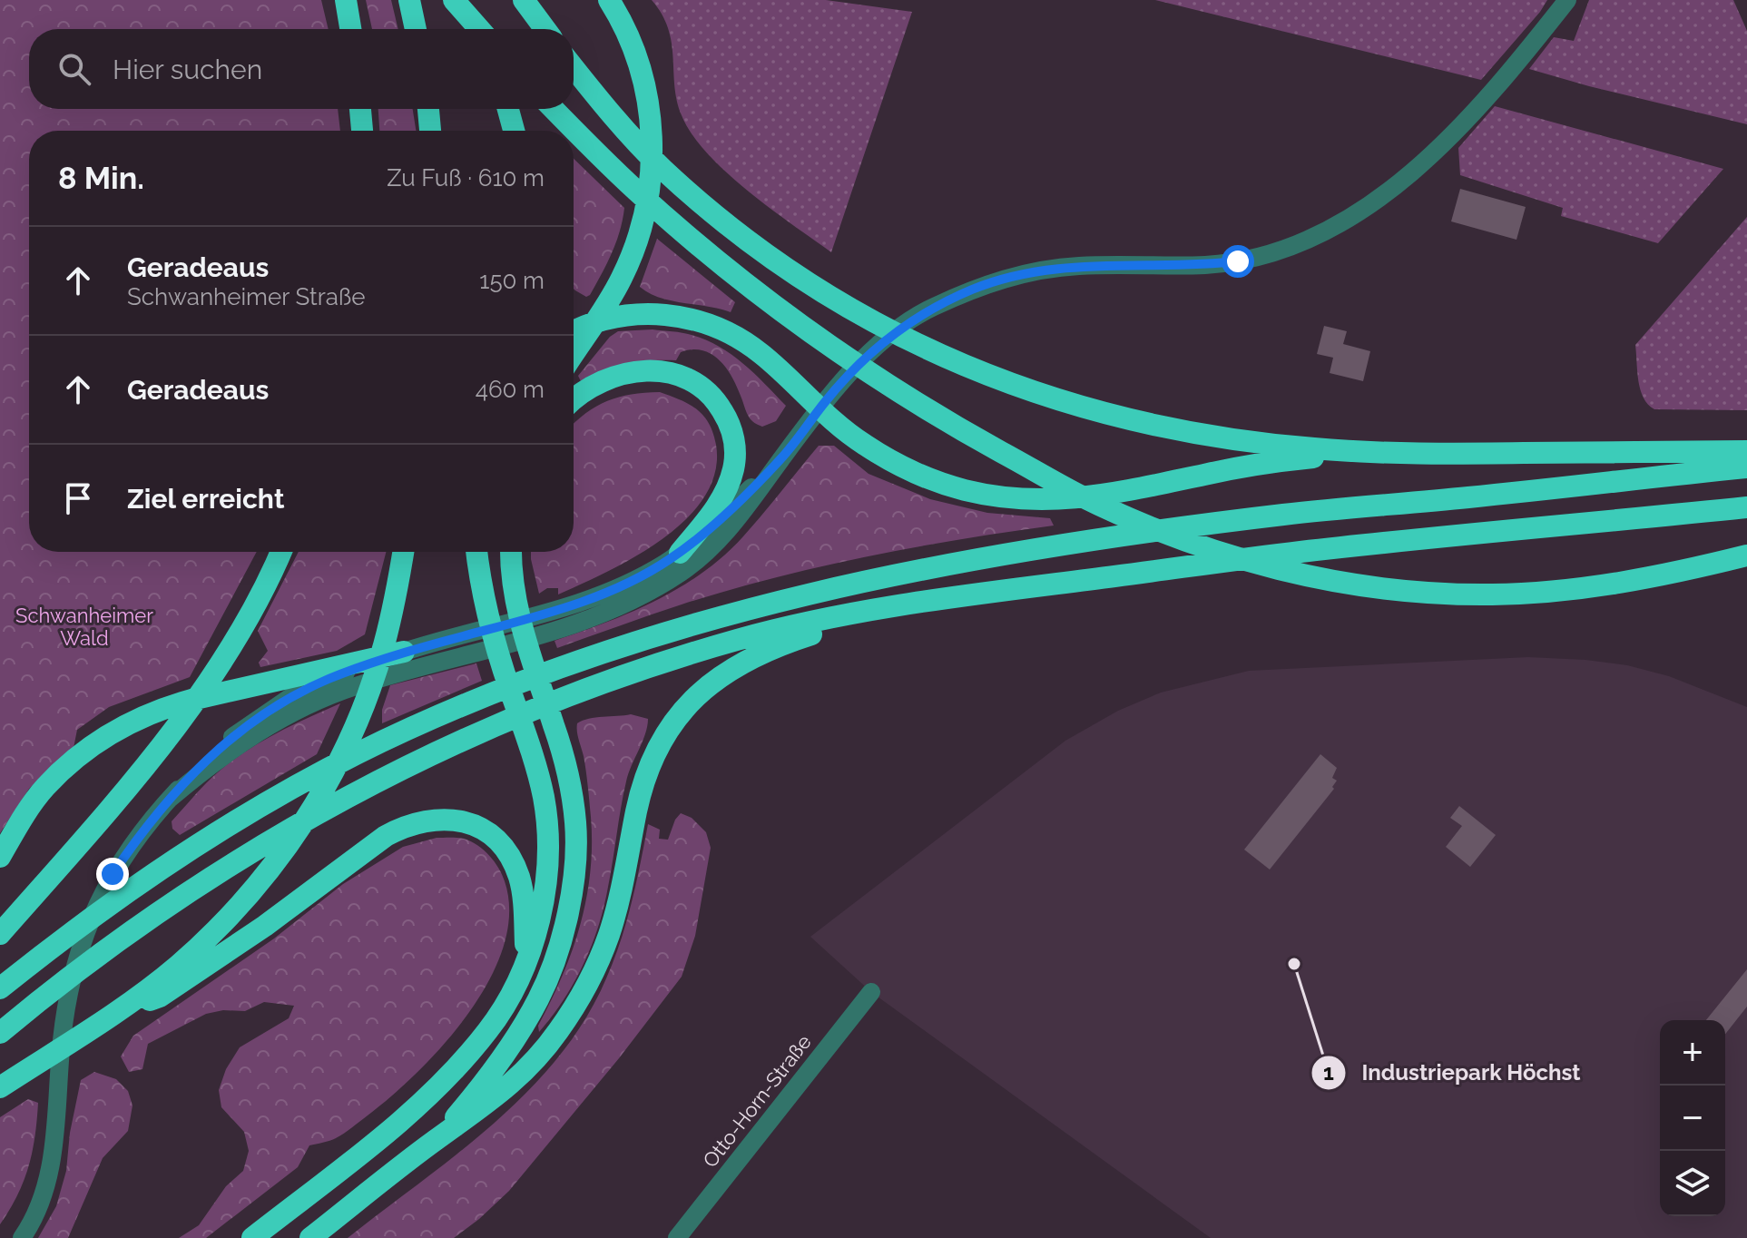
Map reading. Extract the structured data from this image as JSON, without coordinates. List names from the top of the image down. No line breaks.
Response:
{"streets":{"street":["Otto-Horn-Straße"]},"parks":["Schwanheimer Wald"],"places":["Industriepark Höchst"],"page":{"search":"Hier suchen","heading":["8 Min.","Zu Fuß · 610 m"],"list":[["Geradeaus","Schwanheimer Straße","150 m"],["Geradeaus","460 m"],"Ziel erreicht"],"map_buttons":["+","−"]}}
